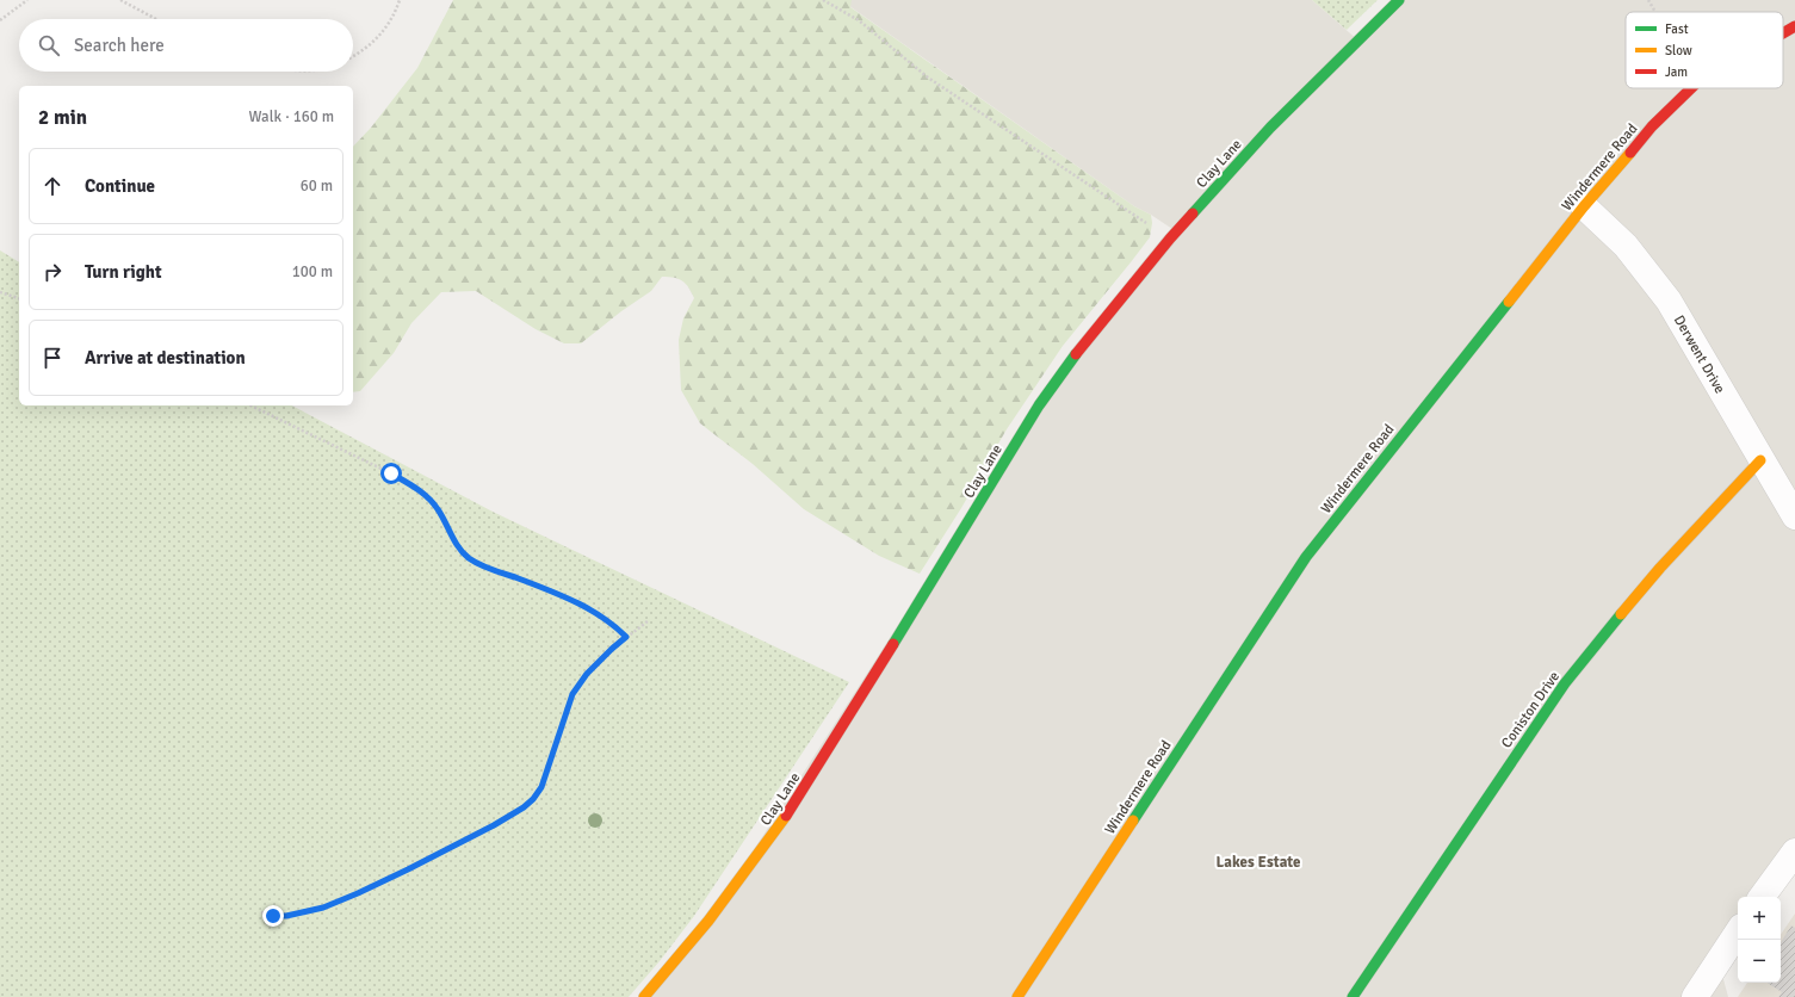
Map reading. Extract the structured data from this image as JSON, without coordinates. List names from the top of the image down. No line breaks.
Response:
{"streets":{"street":["Clay Lane","Windermere Road","Derwent Drive","Coniston Drive"]},"crossings":[["Windermere Road","Derwent Drive"],["Derwent Drive","Coniston Drive"]],"districts":["Lakes Estate"],"legend":["Fast","Slow","Jam"],"page":{"search":"Search here","heading":["2 min","Walk · 160 m"],"list":[["Continue","60 m"],["Turn right","100 m"],"Arrive at destination"],"map_buttons":["+","−"]}}
